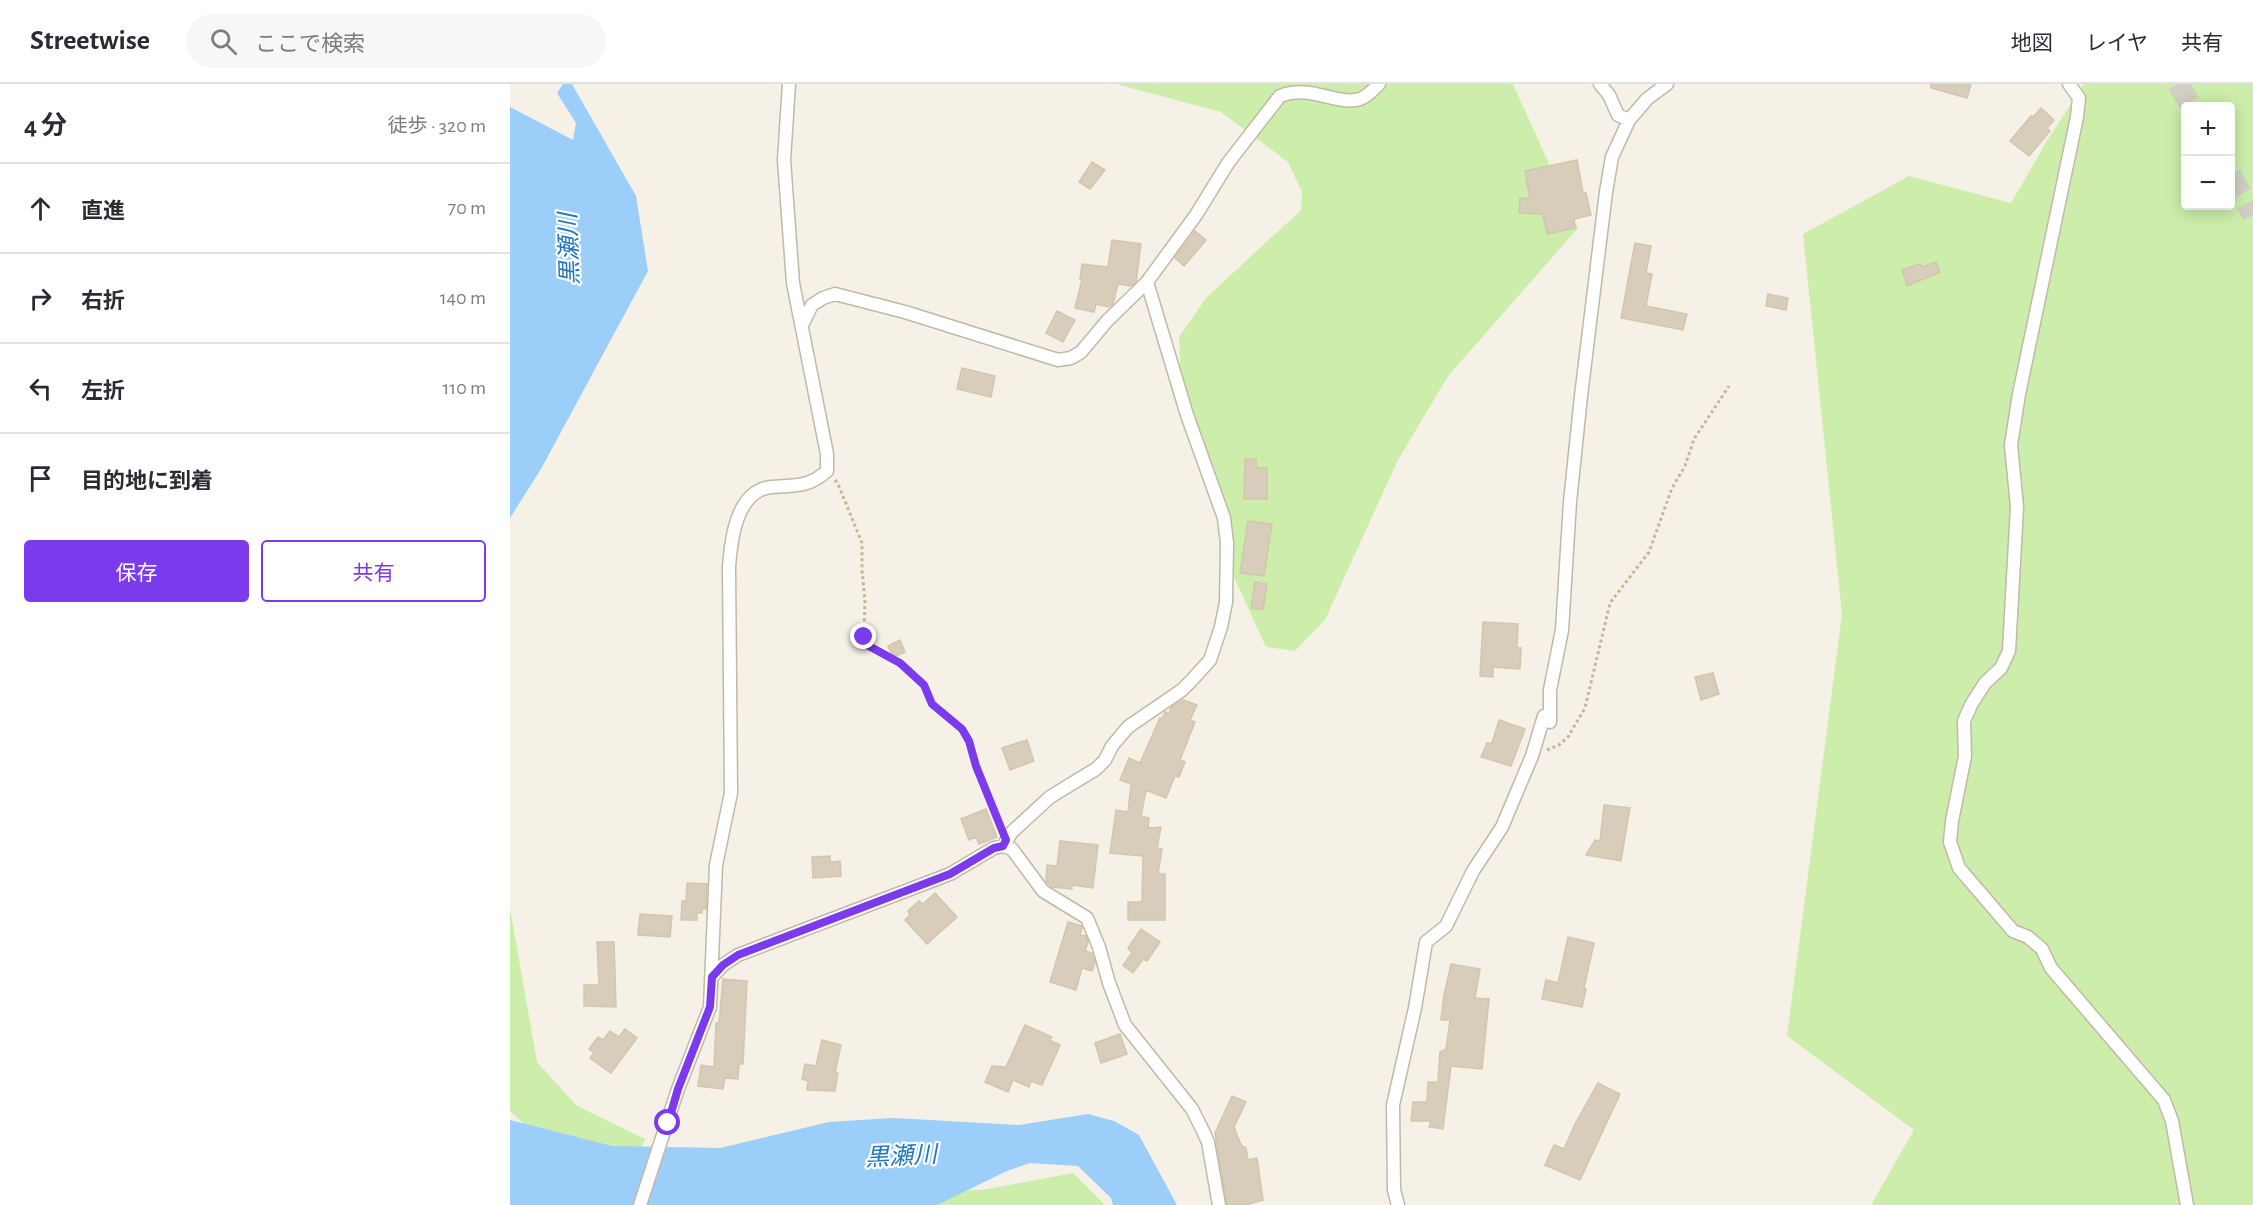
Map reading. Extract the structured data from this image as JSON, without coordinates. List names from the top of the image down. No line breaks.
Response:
{"water":["黒瀬川"],"page":{"header":"Streetwise","search":"ここで検索","nav":["地図","レイヤ","共有"],"heading":["4 分","徒歩 · 320 m"],"map_buttons":["+","−"],"list":[["直進","70 m"],["右折","140 m"],["左折","110 m"],"目的地に到着"],"buttons":["保存","共有"]}}
